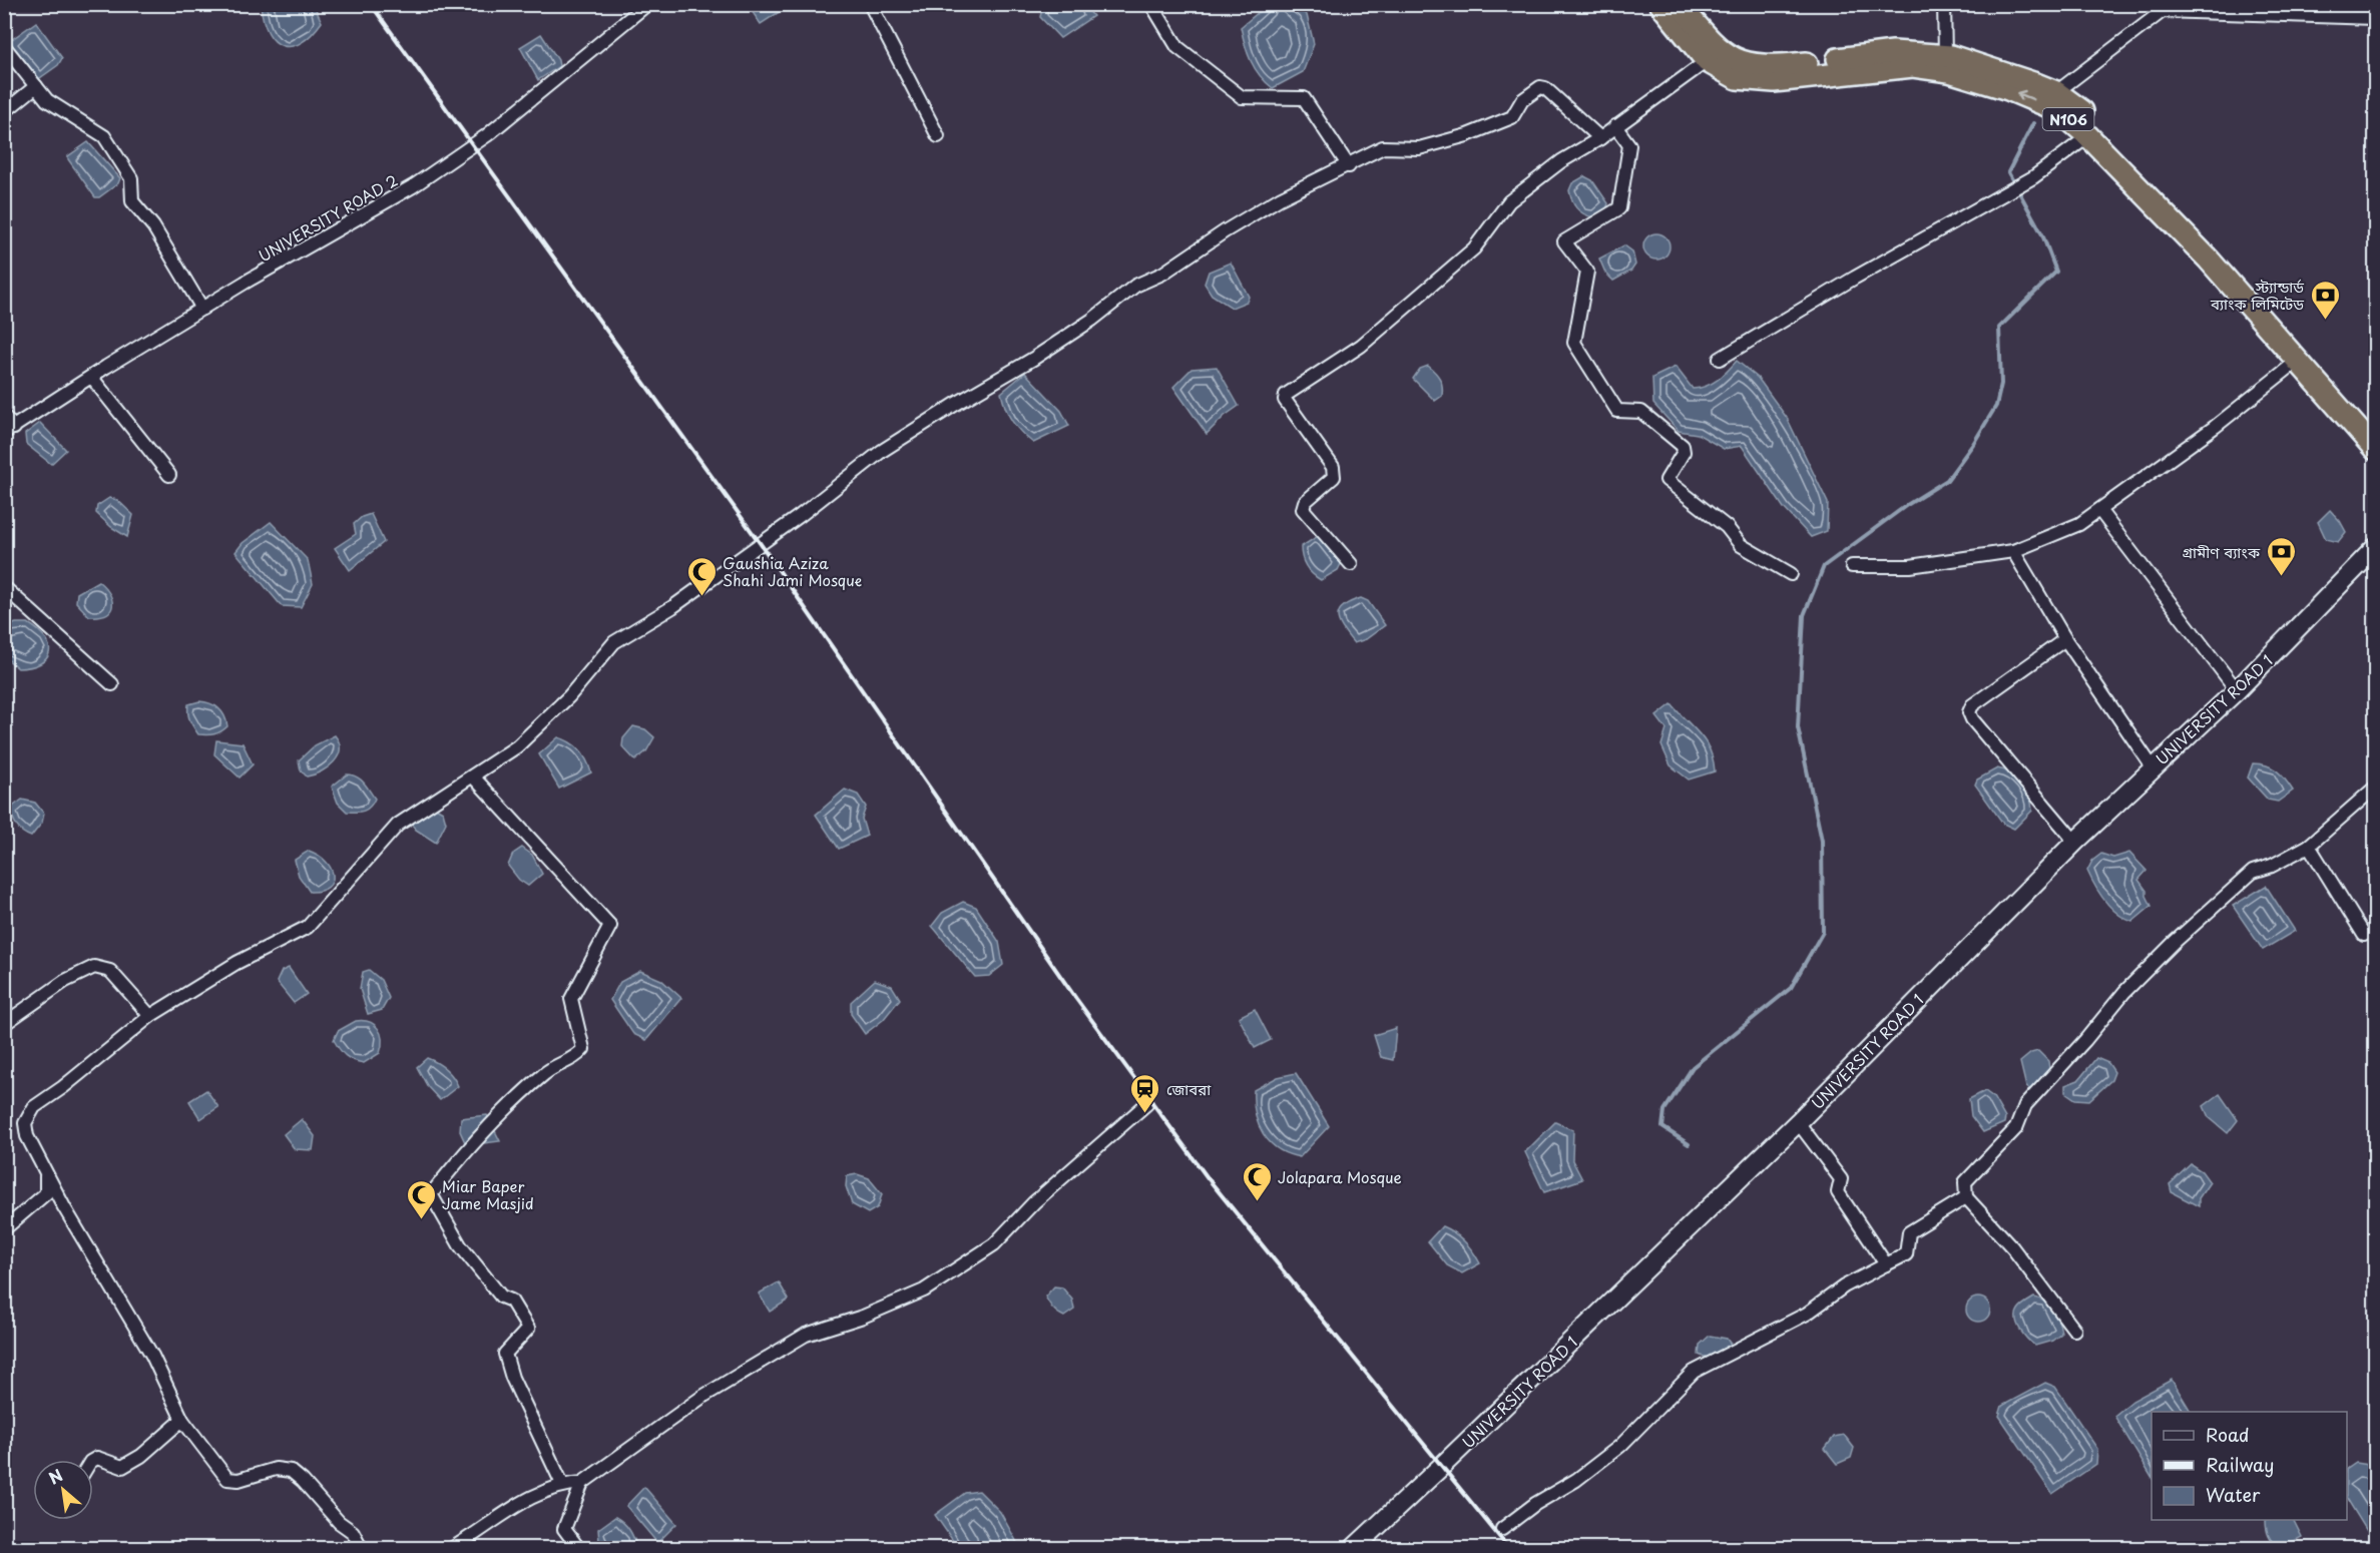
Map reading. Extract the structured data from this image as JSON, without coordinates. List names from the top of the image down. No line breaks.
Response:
{"streets":{"highway":["N106"],"main road":["UNIVERSITY ROAD 1"],"street":["UNIVERSITY ROAD 2"]},"places":{"bank":["স্ট্যান্ডার্ড ব্যাংক লিমিটেড","গ্রামীণ ব্যাংক"],"mosque":["Gaushia Aziza Shahi Jami Mosque","Jolapara Mosque","Miar Baper Jame Masjid"],"station":["জোবরা"]},"legend":["Road","Railway","Water"],"north":"top left"}
